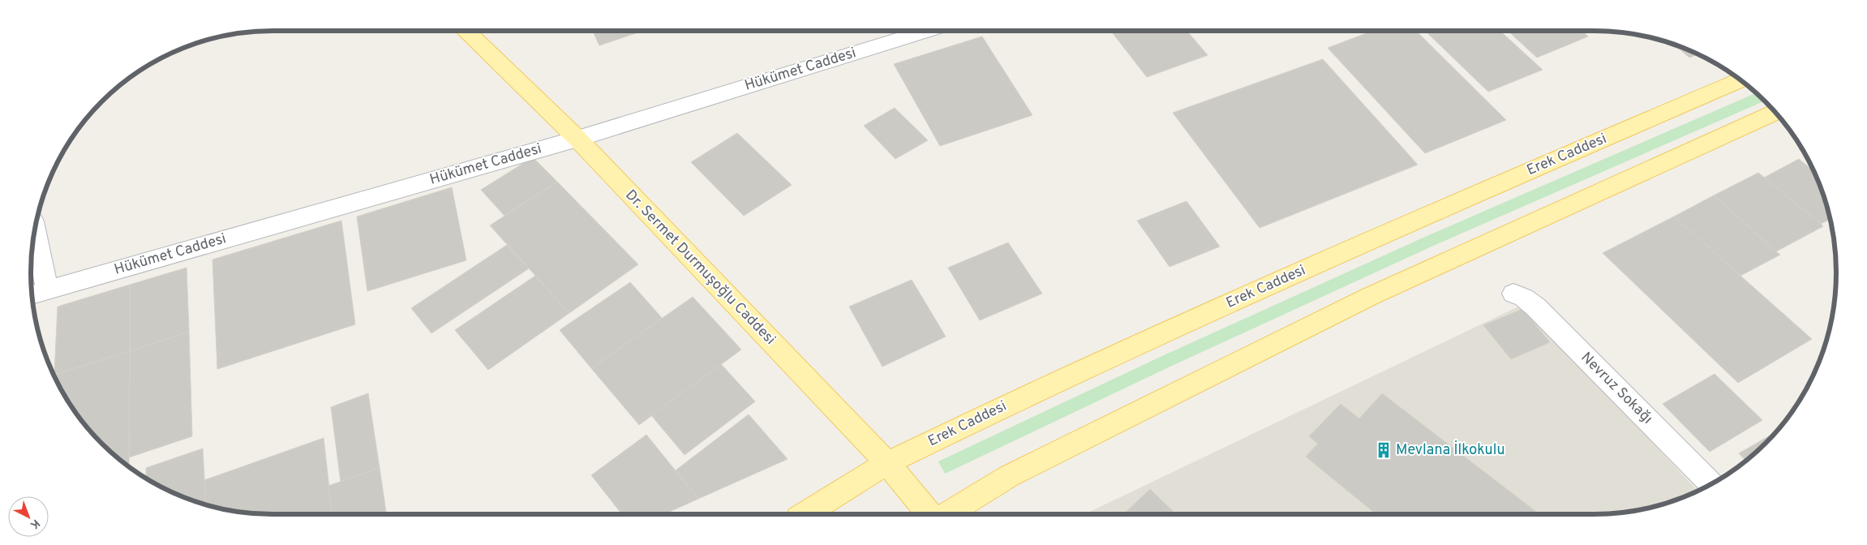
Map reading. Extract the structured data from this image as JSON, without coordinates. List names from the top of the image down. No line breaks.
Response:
{"streets":{"main road":["Erek Caddesi","Dr. Sermet Durmuşoğlu Caddesi"],"street":["Hükümet Caddesi","Nevruz Sokağı"]},"crossings":[["Hükümet Caddesi","Dr. Sermet Durmuşoğlu Caddesi"],["Erek Caddesi","Dr. Sermet Durmuşoğlu Caddesi"]],"places":{"building":["Mevlana İlkokulu"]},"north":"bottom right"}
